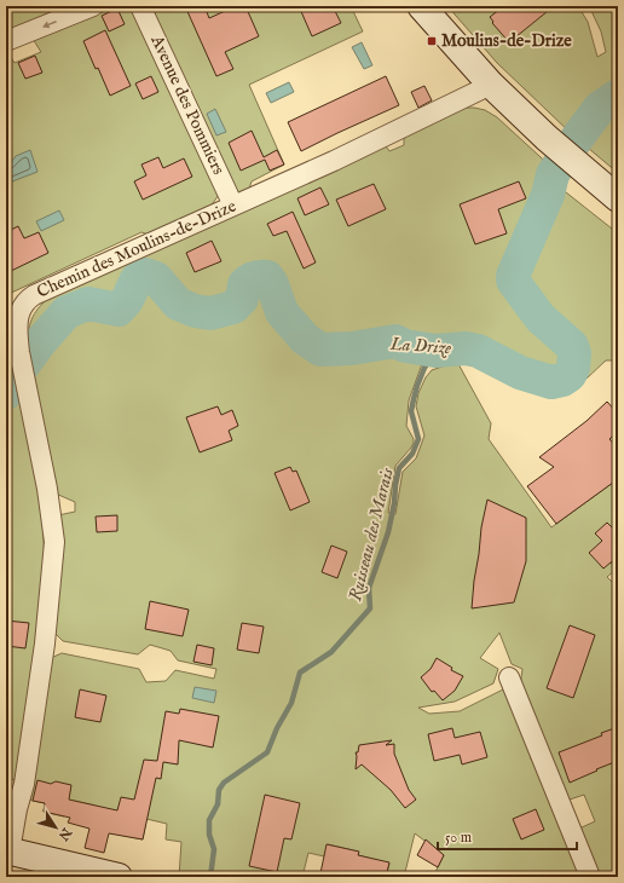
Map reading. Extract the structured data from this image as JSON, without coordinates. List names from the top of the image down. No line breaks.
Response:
{"streets":{"street":["Avenue des Pommiers","Chemin des Moulins-de-Drize"]},"crossings":[["Avenue des Pommiers","Chemin des Moulins-de-Drize"]],"water":["La Drize","Ruisseau des Marais"],"places":{"transit":["Moulins-de-Drize"]},"scale_bar":"50 m","north":"bottom right"}
